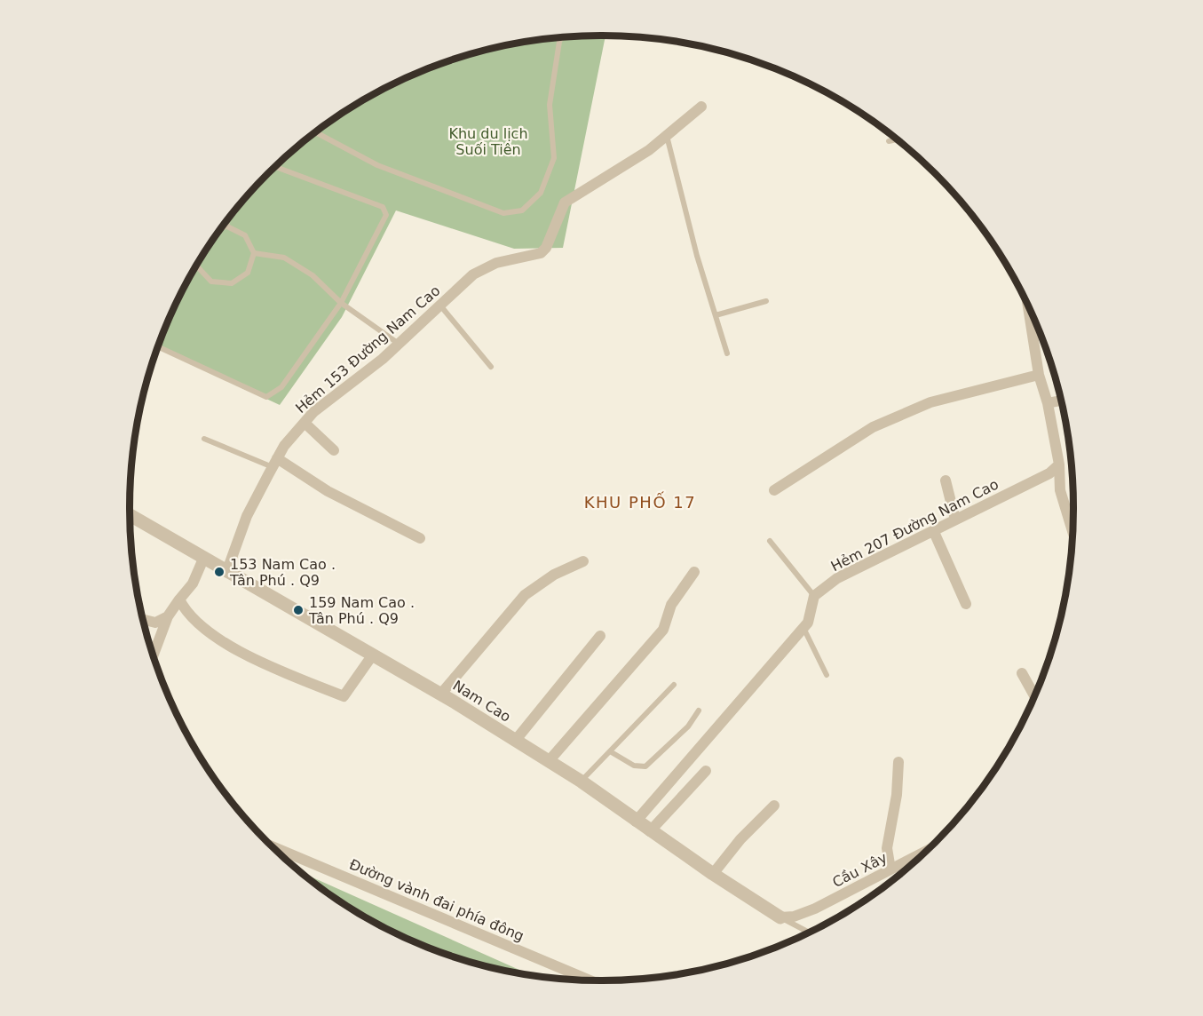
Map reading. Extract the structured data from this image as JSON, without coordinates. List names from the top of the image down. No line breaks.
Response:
{"streets":{"street":["Hẻm 153 Đường Nam Cao","Hẻm 207 Đường Nam Cao","Nam Cao","Cầu Xây","Đường vành đai phía đông"]},"crossings":[["Hẻm 153 Đường Nam Cao","Nam Cao"],["Nam Cao","Cầu Xây"]],"districts":["KHU PHỐ 17"],"parks":["Khu du lịch Suối Tiên"],"places":["153 Nam Cao . Tân Phú . Q9","159 Nam Cao . Tân Phú . Q9"]}
